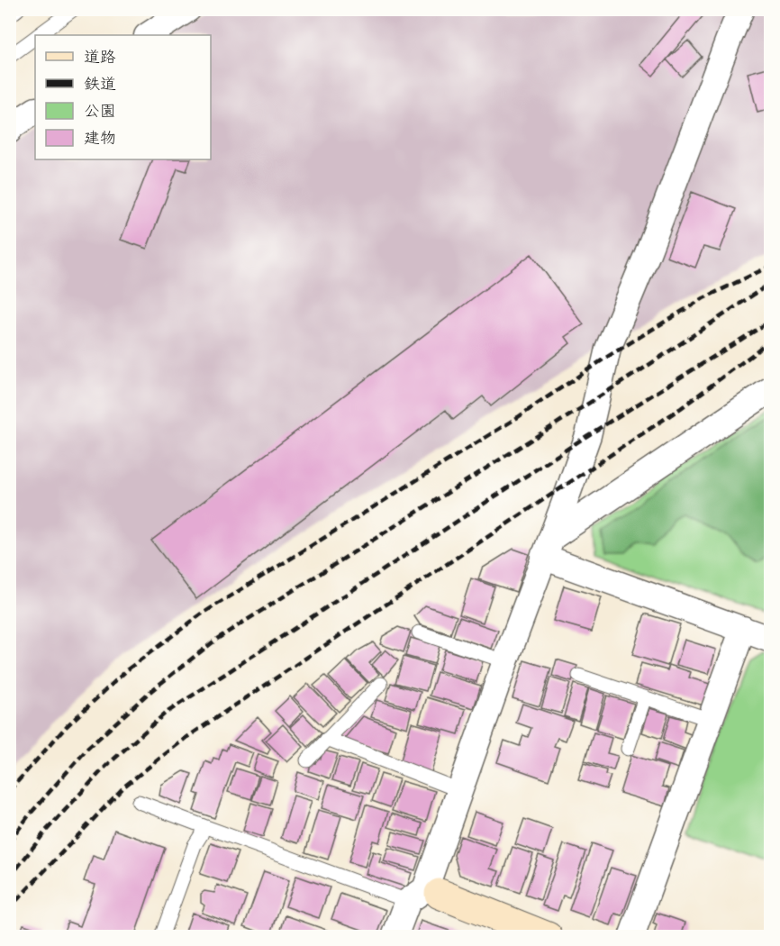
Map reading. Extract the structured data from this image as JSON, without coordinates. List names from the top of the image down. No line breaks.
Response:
{"legend":["道路","鉄道","公園","建物"]}
